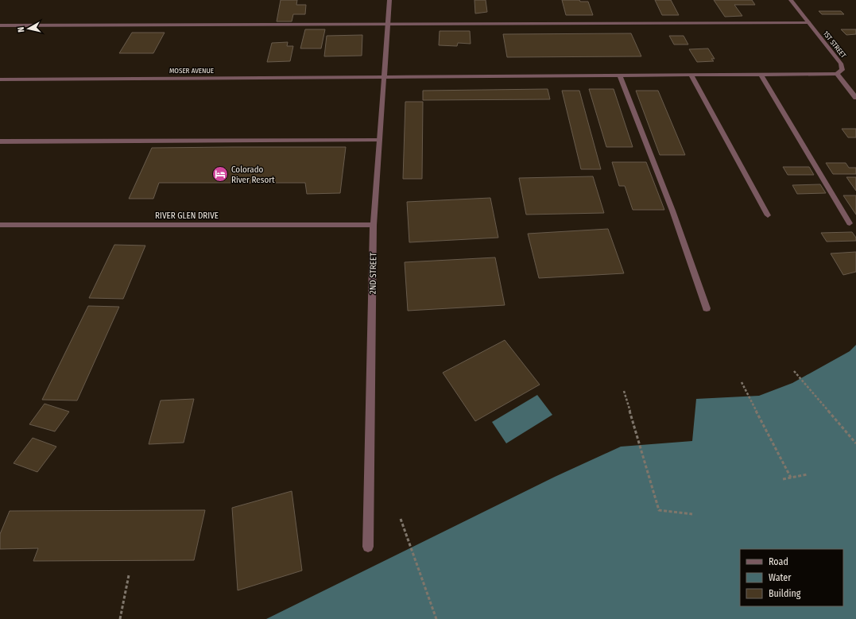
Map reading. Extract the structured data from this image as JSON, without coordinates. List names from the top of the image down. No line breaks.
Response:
{"streets":{"street":["1ST STREET","MOSER AVENUE","RIVER GLEN DRIVE","2ND STREET"]},"crossings":[["1ST STREET","MOSER AVENUE"],["MOSER AVENUE","2ND STREET"],["RIVER GLEN DRIVE","2ND STREET"]],"places":{"hotel":["Colorado River Resort"]},"legend":["Road","Water","Building"],"north":"left"}
